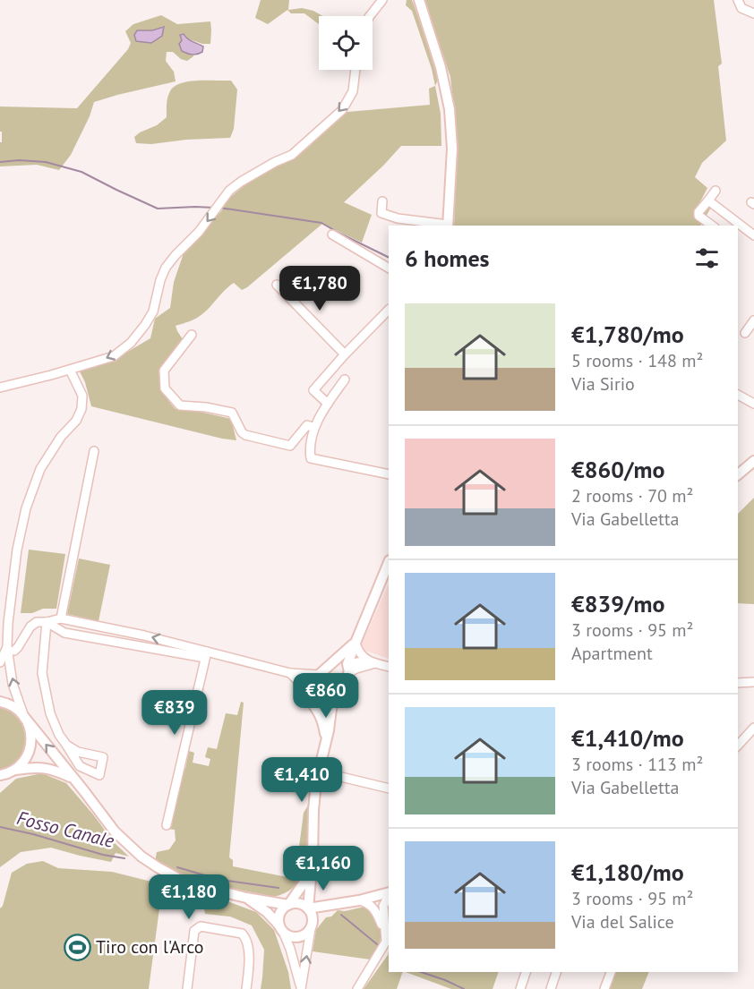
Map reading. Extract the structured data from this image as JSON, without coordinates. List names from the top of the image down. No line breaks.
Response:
{"water":["Fosso Canale"],"places":{"sports":["Tiro con l'Arco"]},"page":{"heading":"6 homes","price":["€1,780","€860","€839","€1,410","€1,160","€1,180"],"list":[{"name":"€1,780/mo","note":"5 rooms · 148 m² · Via Sirio"},{"name":"€860/mo","note":"2 rooms · 70 m² · Via Gabelletta"},{"name":"€839/mo","note":"3 rooms · 95 m² · Apartment"},{"name":"€1,410/mo","note":"3 rooms · 113 m² · Via Gabelletta"},{"name":"€1,180/mo","note":"3 rooms · 95 m² · Via del Salice"}]}}
